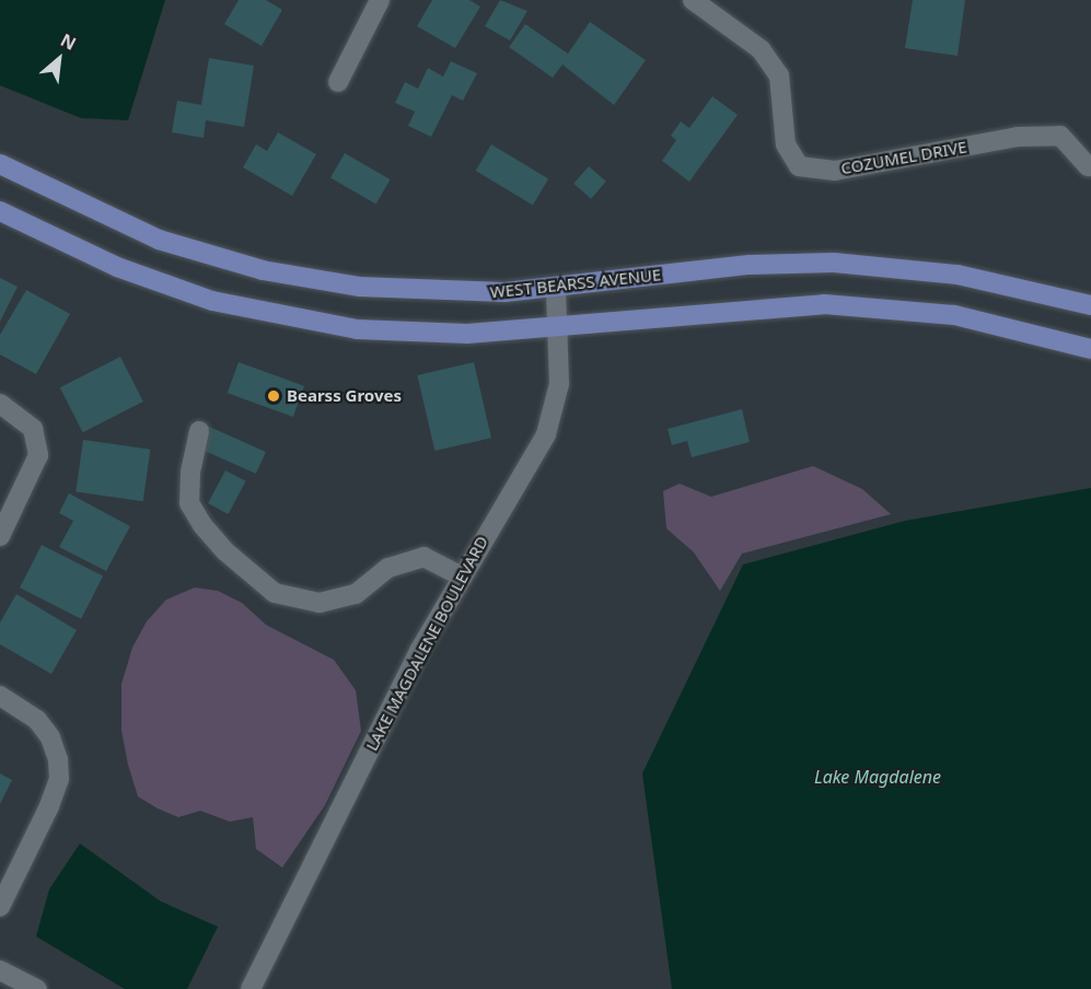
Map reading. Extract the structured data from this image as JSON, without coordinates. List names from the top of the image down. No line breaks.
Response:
{"streets":{"main road":["WEST BEARSS AVENUE"],"street":["COZUMEL DRIVE","LAKE MAGDALENE BOULEVARD"]},"crossings":[["WEST BEARSS AVENUE","LAKE MAGDALENE BOULEVARD"]],"water":["Lake Magdalene"],"places":["Bearss Groves"],"north":"top right"}
